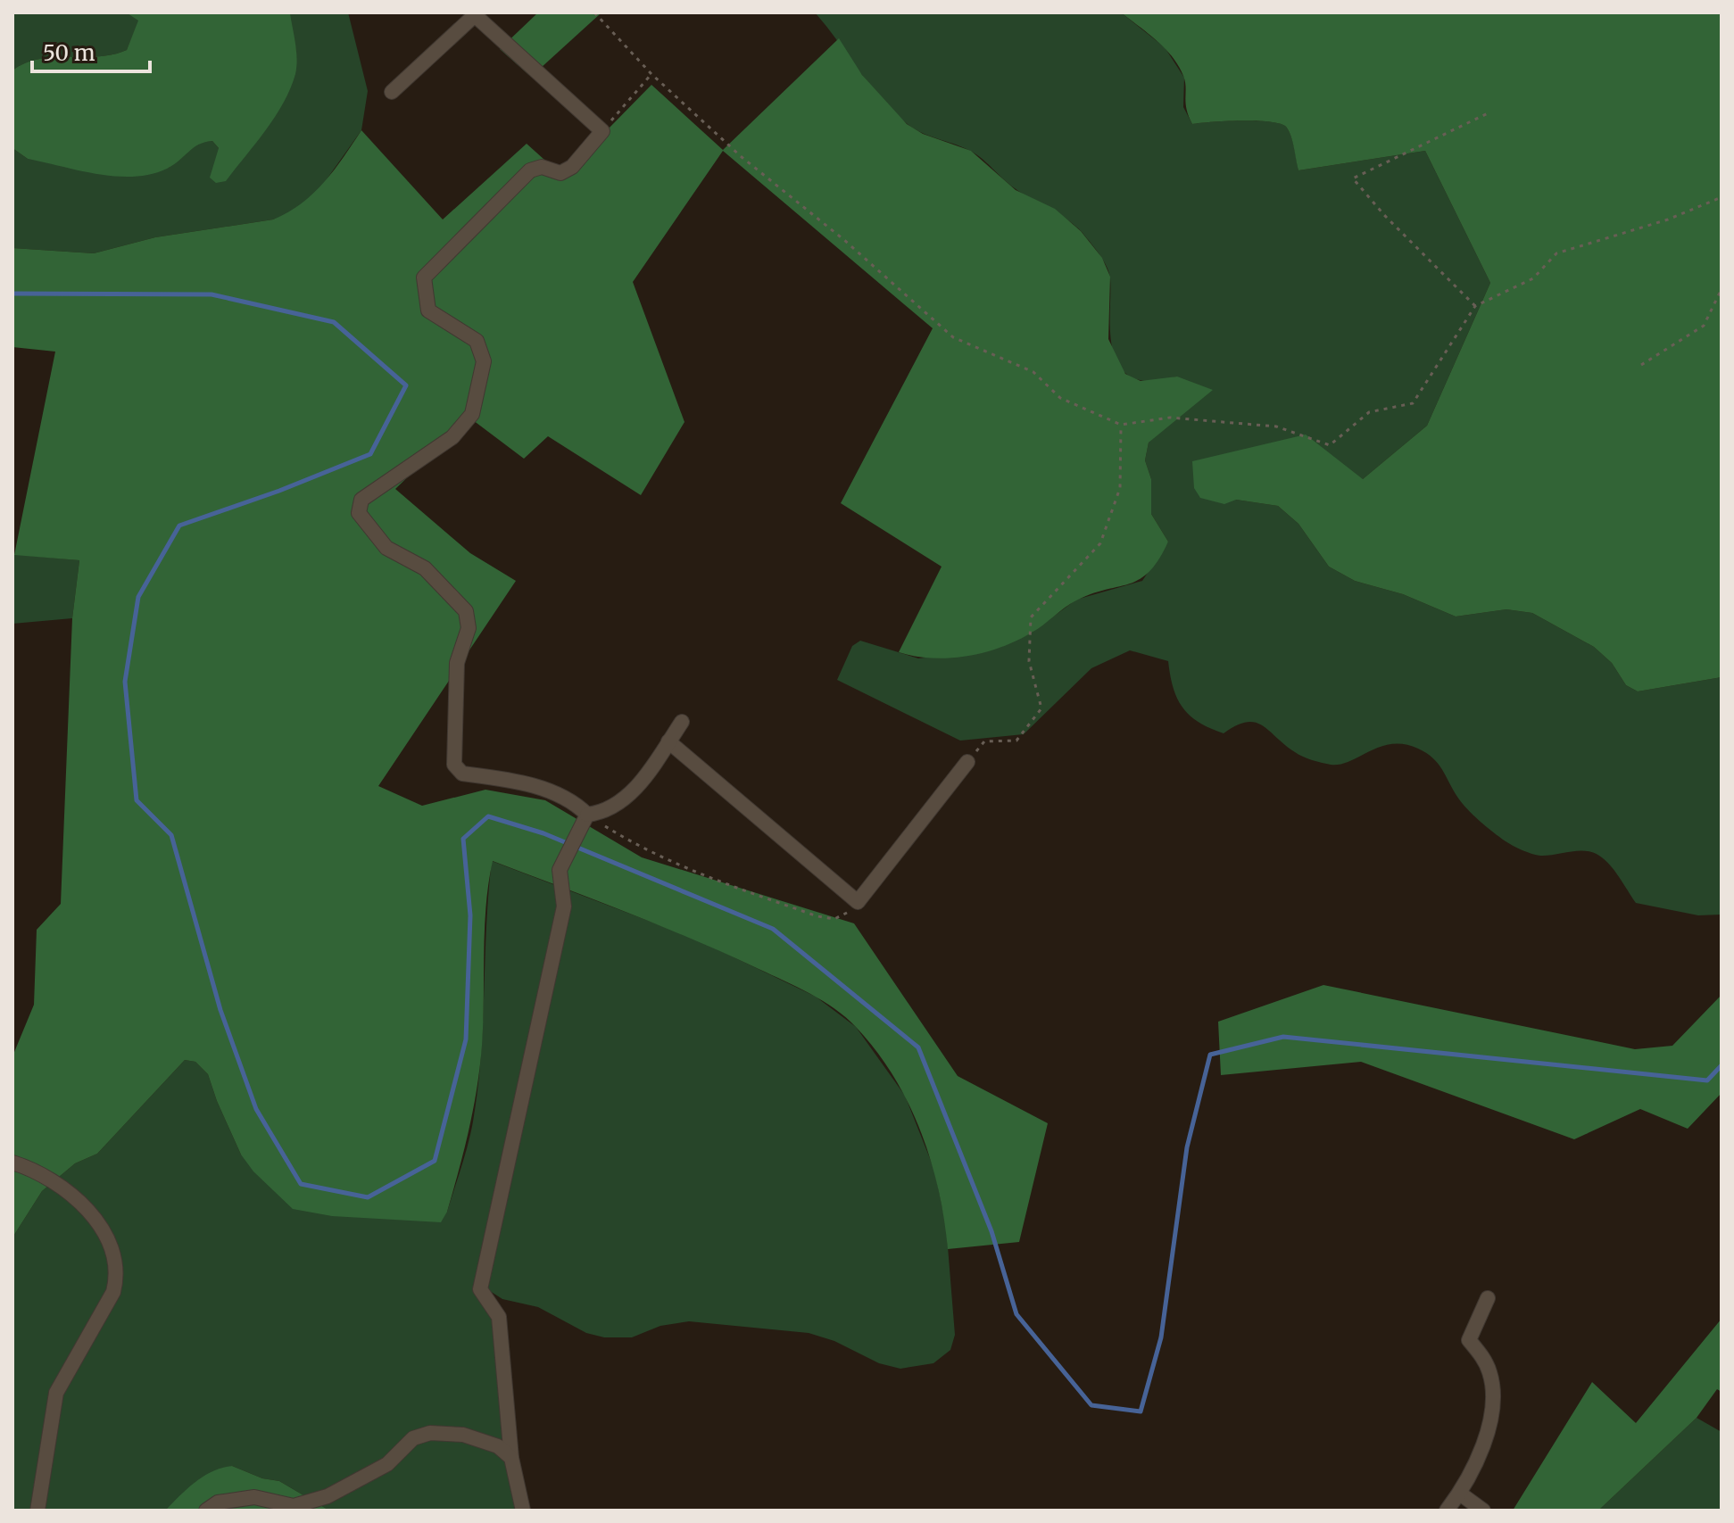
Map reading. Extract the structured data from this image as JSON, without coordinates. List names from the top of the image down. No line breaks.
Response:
{"scale_bar":"50 m"}
